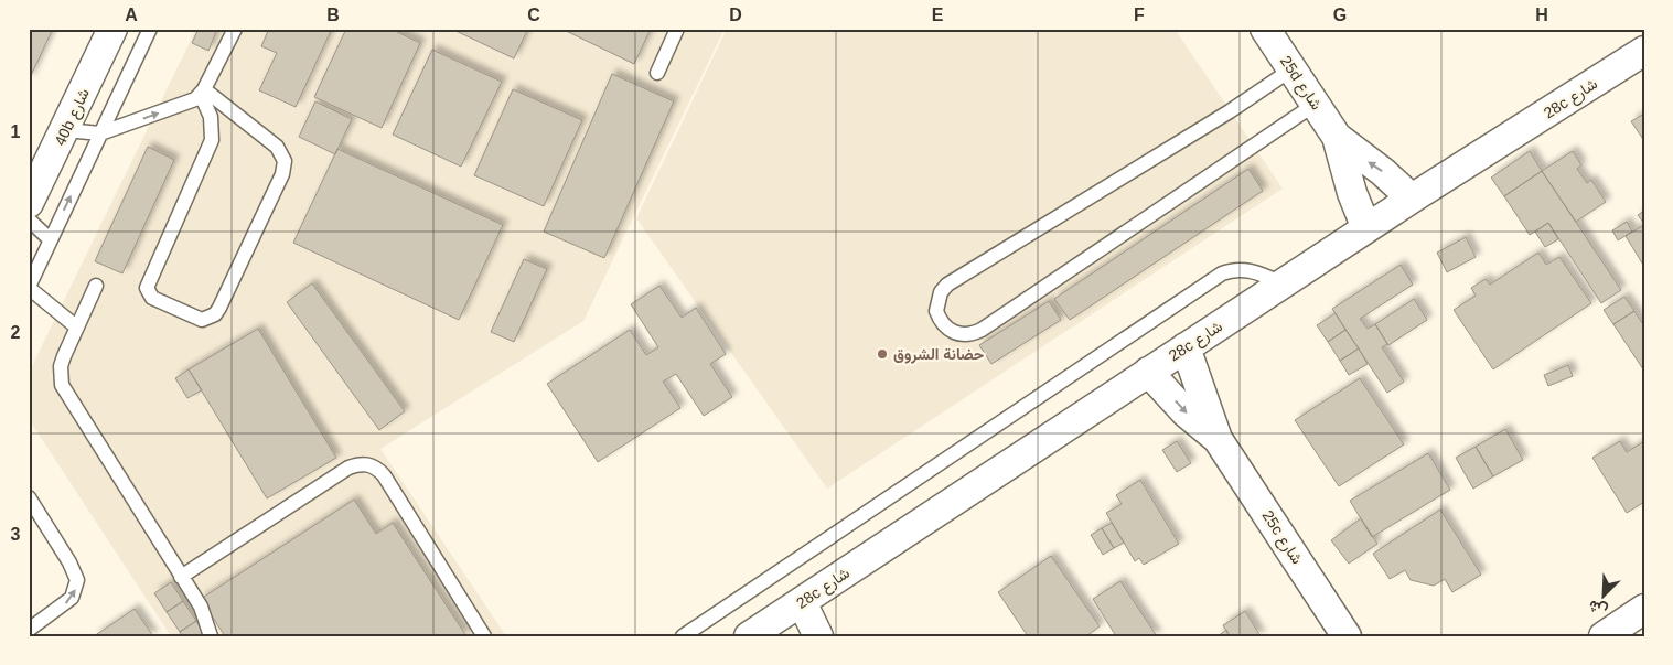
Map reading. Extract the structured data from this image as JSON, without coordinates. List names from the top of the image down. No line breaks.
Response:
{"streets":{"street":["25d شارع","28c شارع","40b شارع","25c شارع"]},"crossings":[["25d شارع","28c شارع"],["28c شارع","25c شارع"]],"places":["حضانة الشروق"],"north":"bottom left","grid":{"columns":["A","B","C","D","E","F","G","H"],"rows":["1","2","3"]}}
